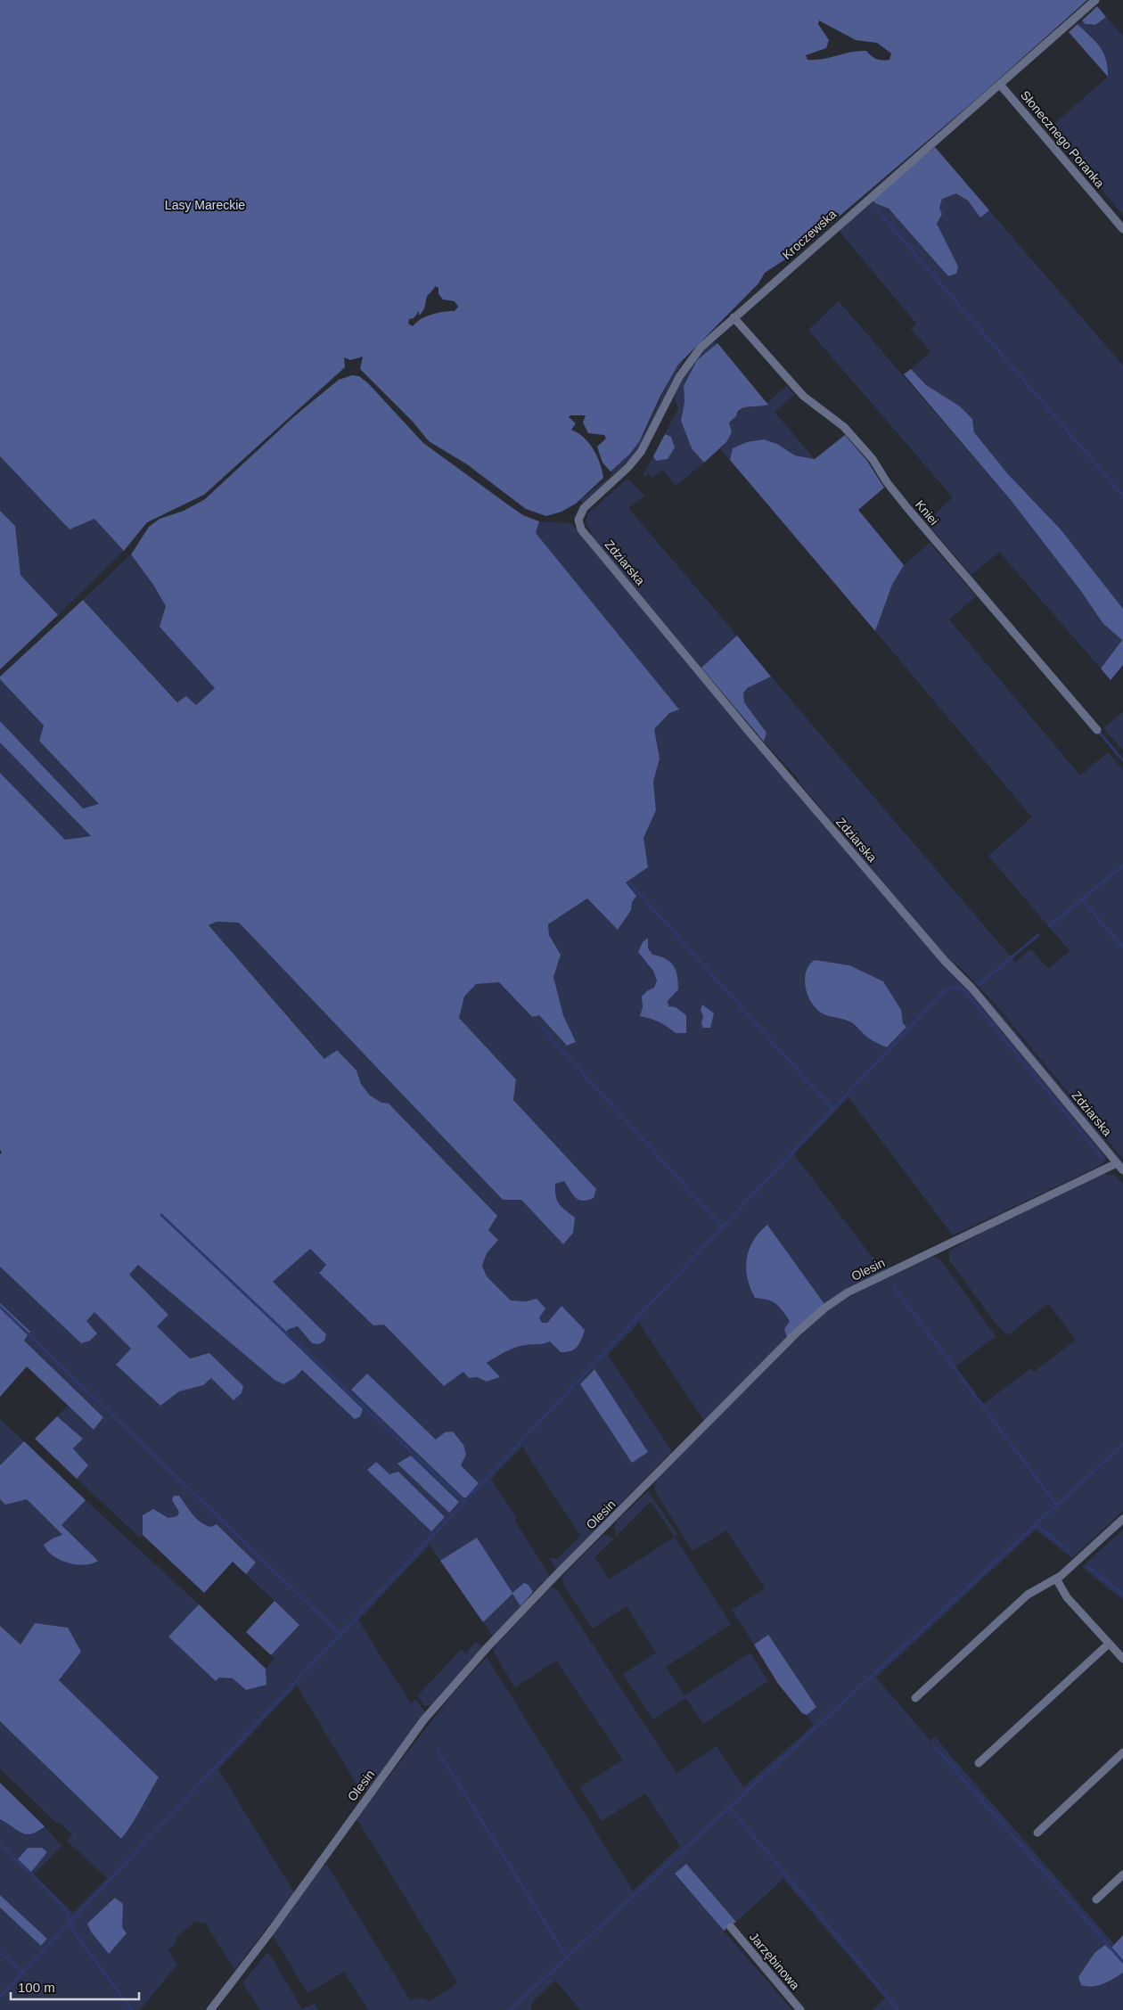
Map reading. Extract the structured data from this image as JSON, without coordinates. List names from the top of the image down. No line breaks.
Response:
{"streets":{"street":["Słonecznego Poranka","Kroczewska","Kniei","Zdziarska","Olesin","Jarzębinowa"]},"crossings":[["Słonecznego Poranka","Kroczewska"],["Kroczewska","Kniei"],["Kroczewska","Zdziarska"],["Zdziarska","Olesin"]],"parks":["Lasy Mareckie"],"scale_bar":"100 m"}
